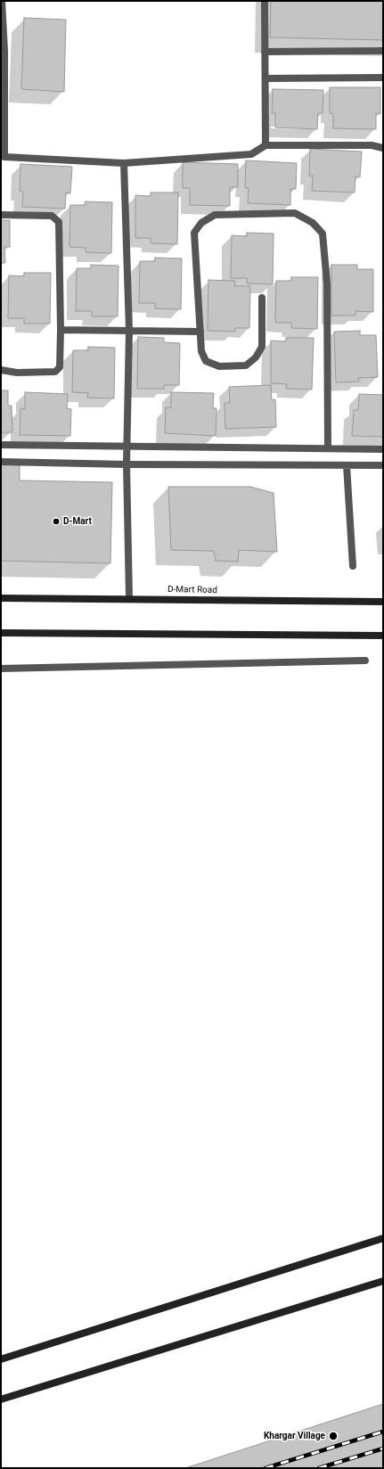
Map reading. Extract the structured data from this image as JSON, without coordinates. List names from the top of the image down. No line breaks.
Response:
{"streets":{"street":["D-Mart Road"]},"places":["D-Mart","Khargar Village"]}
